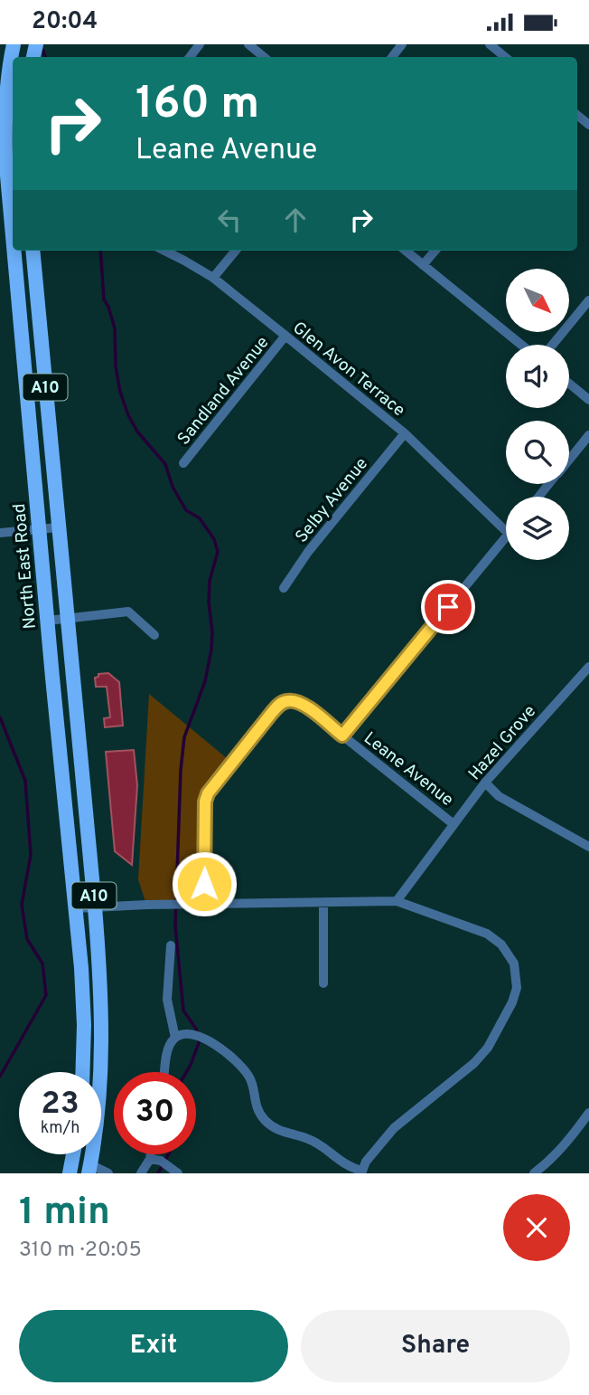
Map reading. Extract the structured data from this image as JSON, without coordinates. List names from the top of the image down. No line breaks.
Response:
{"streets":{"main road":["A10","North East Road"],"street":["Glen Avon Terrace","Sandland Avenue","Selby Avenue","Hazel Grove","Leane Avenue"]},"crossings":[["Glen Avon Terrace","Sandland Avenue"],["Glen Avon Terrace","Selby Avenue"],["Hazel Grove","Leane Avenue"]],"north":"bottom right","page":{"status":"20:04","turn":["160 m","Leane Avenue"],"speed":"23 km/h","limit":"30","heading":["1 min","310 m · 20:05"],"buttons":["Exit","Share"]}}
